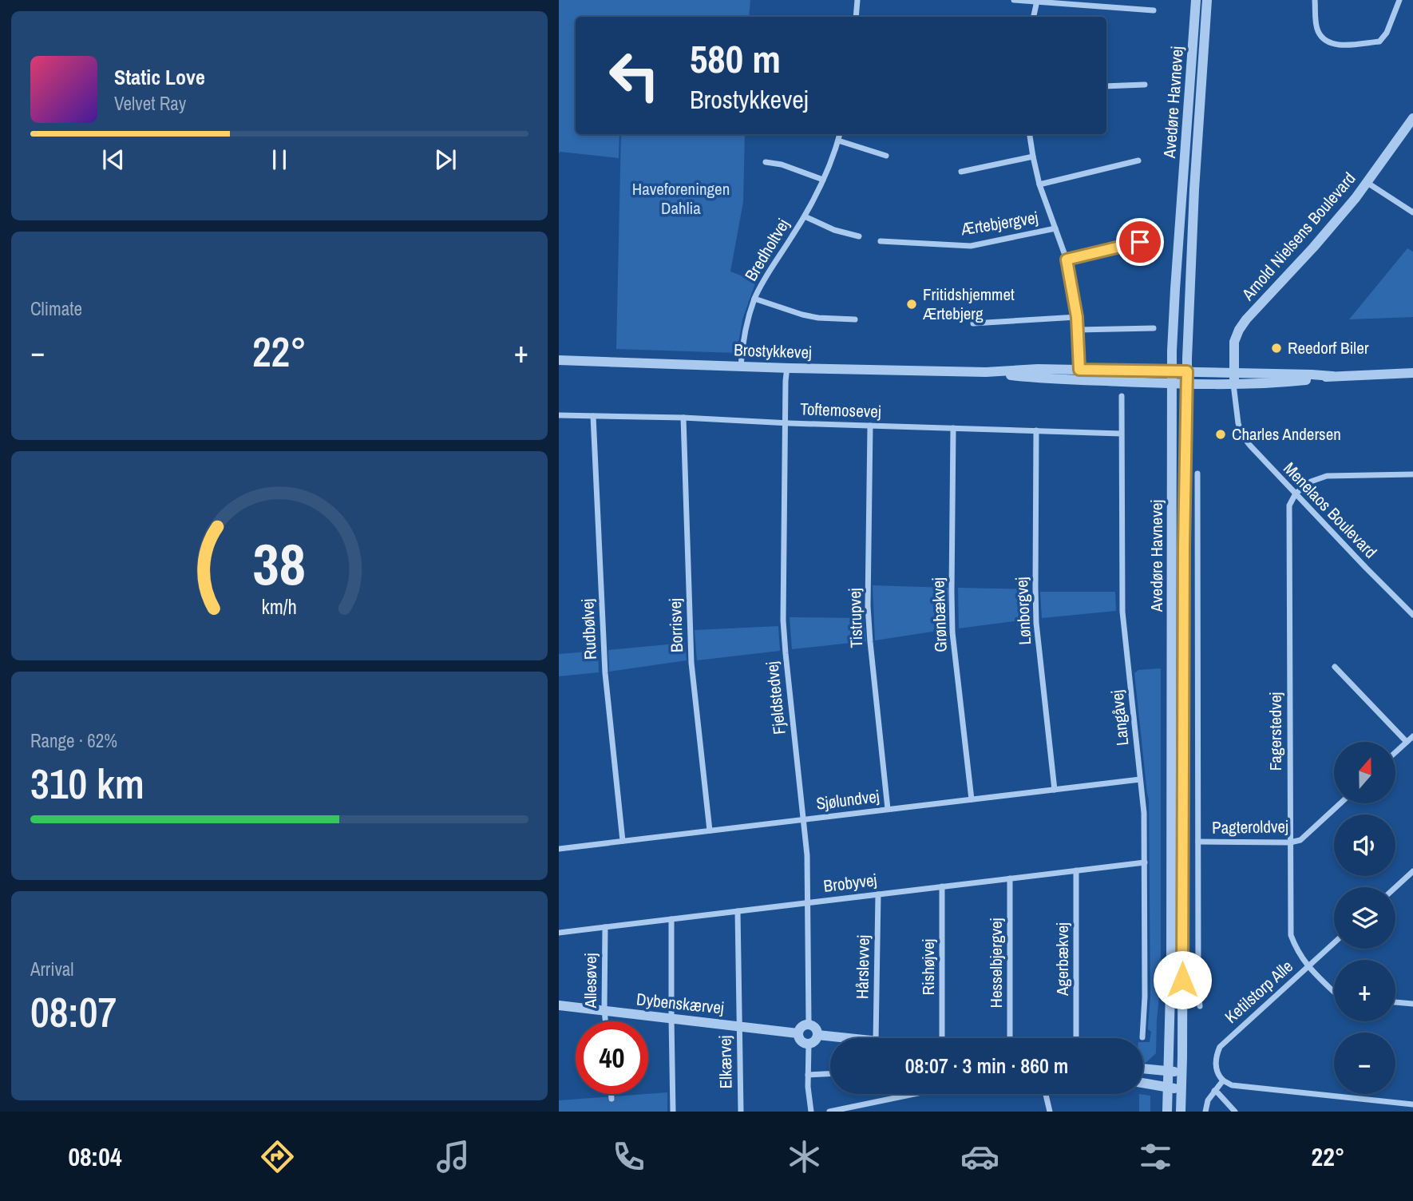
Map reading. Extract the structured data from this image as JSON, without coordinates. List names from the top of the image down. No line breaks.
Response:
{"streets":{"street":["Avedøre Havnevej","Ærtebjergvej","Arnold Nielsens Boulevard","Bredholtvej","Brostykkevej","Toftemosevej","Menelaos Boulevard","Lønborgvej","Grønbækvej","Tistrupvej","Borrisvej","Rudbølvej","Fjeldstedvej","Langåvej","Fagerstedvej","Sjølundvej","Pagteroldvej","Brobyvej","Agerbækvej","Hesselbjergvej","Hårslevvej","Rishøjvej","Allesøvej","Ketilstorp Alle","Dybenskærvej","Elkærvej"]},"crossings":[["Avedøre Havnevej","Brostykkevej"],["Ærtebjergvej","Brostykkevej"],["Arnold Nielsens Boulevard","Brostykkevej"],["Arnold Nielsens Boulevard","Menelaos Boulevard"],["Bredholtvej","Brostykkevej"],["Brostykkevej","Menelaos Boulevard"],["Brostykkevej","Fjeldstedvej"],["Toftemosevej","Lønborgvej"],["Toftemosevej","Grønbækvej"],["Toftemosevej","Tistrupvej"],["Toftemosevej","Borrisvej"],["Toftemosevej","Rudbølvej"],["Toftemosevej","Fjeldstedvej"],["Toftemosevej","Langåvej"],["Menelaos Boulevard","Fagerstedvej"],["Lønborgvej","Sjølundvej"],["Grønbækvej","Sjølundvej"],["Tistrupvej","Sjølundvej"],["Borrisvej","Sjølundvej"],["Rudbølvej","Sjølundvej"],["Fjeldstedvej","Sjølundvej"],["Fjeldstedvej","Brobyvej"],["Fjeldstedvej","Dybenskærvej"],["Langåvej","Sjølundvej"],["Langåvej","Brobyvej"],["Fagerstedvej","Pagteroldvej"],["Fagerstedvej","Ketilstorp Alle"],["Brobyvej","Agerbækvej"],["Brobyvej","Hesselbjergvej"],["Brobyvej","Hårslevvej"],["Brobyvej","Rishøjvej"],["Brobyvej","Allesøvej"],["Brobyvej","Elkærvej"],["Allesøvej","Dybenskærvej"],["Dybenskærvej","Elkærvej"]],"parks":["Haveforeningen Dahlia"],"places":["Fritidshjemmet Ærtebjerg","Reedorf Biler","Charles Andersen"],"north":"top","page":{"turn":["580 m","Brostykkevej"],"song":["Static Love","Velvet Ray"],"tile":["Climate",["Range · 62%","310 km"],["Arrival","08:07"]],"heat":["−","22°","+"],"map_buttons":["+","−"],"limit":"40","trip":"08:07 · 3 min · 860 m","tabs":["08:04","22°"],"gauge":["38","km/h"]}}
